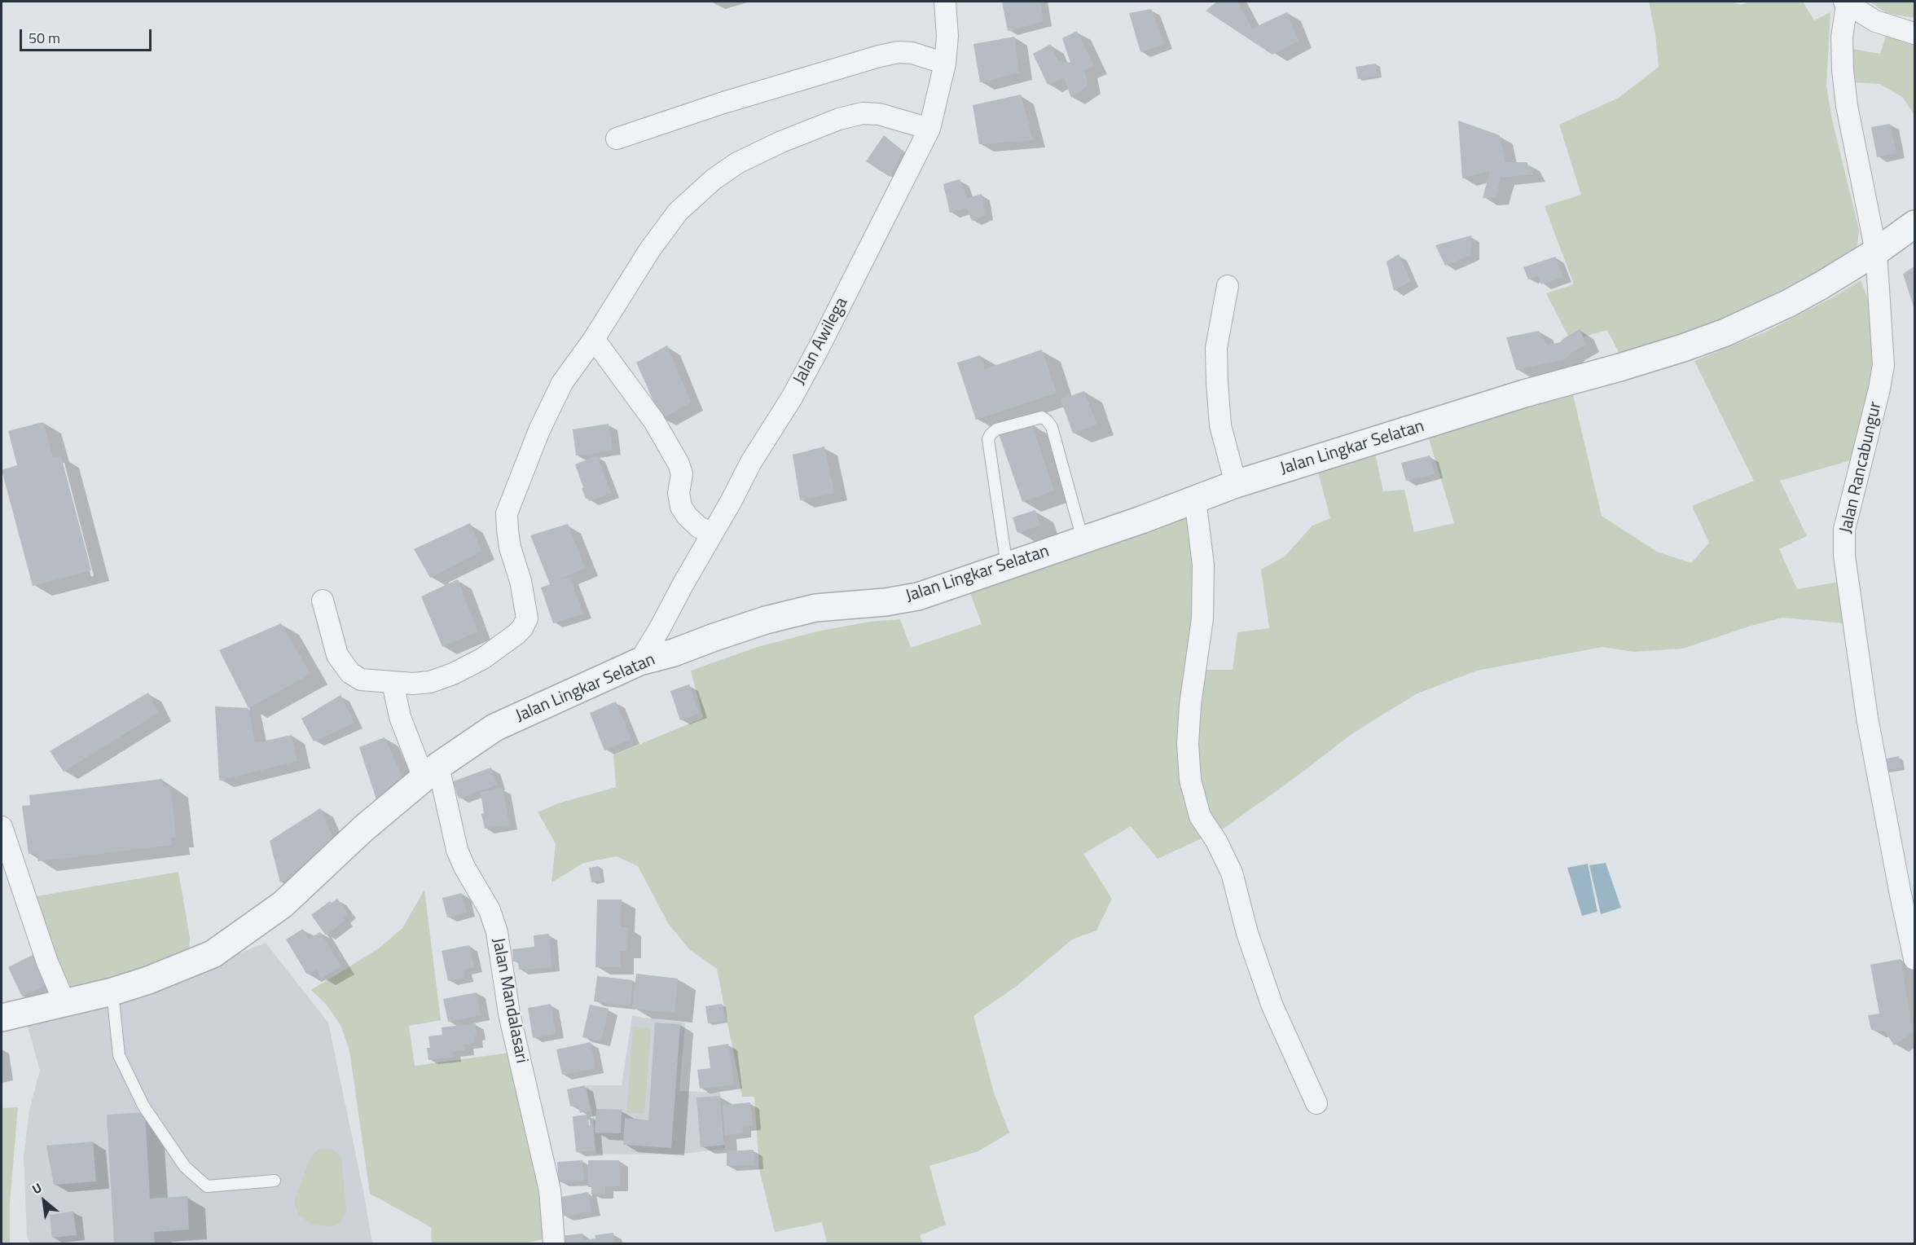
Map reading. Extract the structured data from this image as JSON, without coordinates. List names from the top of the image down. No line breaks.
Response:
{"streets":{"street":["Jalan Awilega","Jalan Lingkar Selatan","Jalan Rancabungur","Jalan Mandalasari"]},"crossings":[["Jalan Awilega","Jalan Lingkar Selatan"],["Jalan Lingkar Selatan","Jalan Rancabungur"],["Jalan Lingkar Selatan","Jalan Mandalasari"]],"scale_bar":"50 m","north":"top left"}
